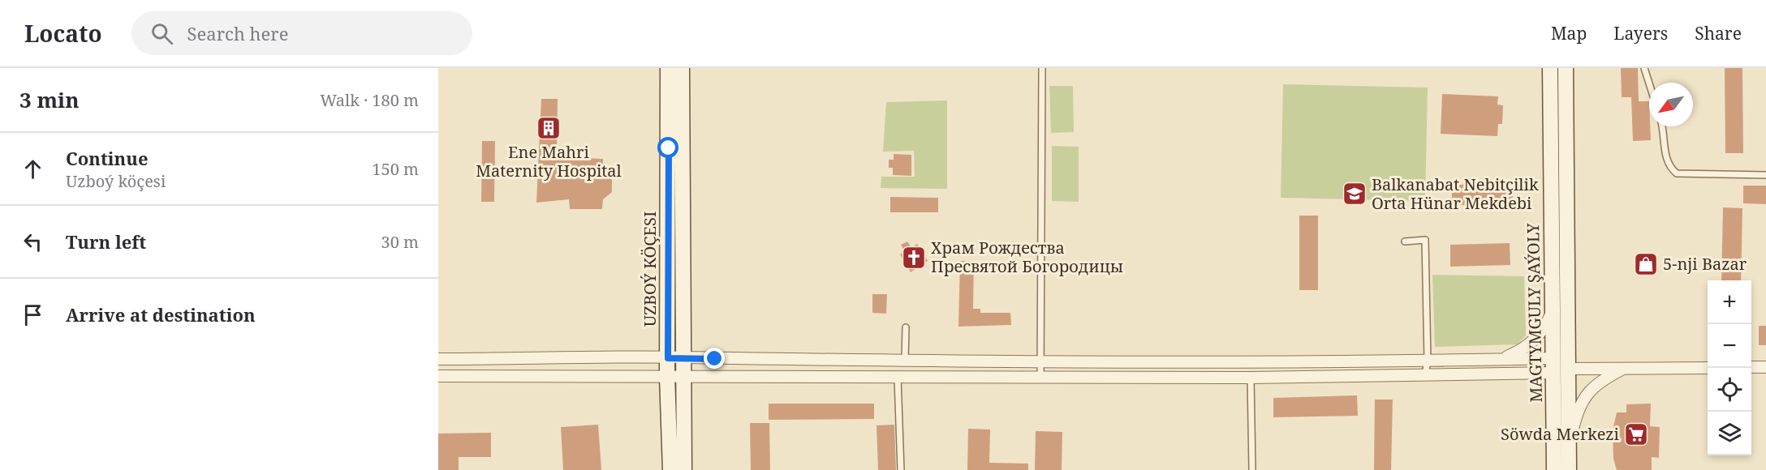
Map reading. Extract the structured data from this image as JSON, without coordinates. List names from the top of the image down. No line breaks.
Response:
{"streets":{"street":["UZBOÝ KÖÇESI","MAGTYMGULY ŞAÝOLY"]},"places":{"building":["Ene Mahri Maternity Hospital"],"school or university":["Balkanabat Nebitçilik Orta Hünar Mekdebi"],"church":["Храм Рождества Пресвятой Богородицы"],"shop":["5-nji Bazar"],"supermarket":["Söwda Merkezi"]},"north":"bottom left","page":{"header":"Locato","search":"Search here","nav":["Map","Layers","Share"],"heading":["3 min","Walk · 180 m"],"list":[["Continue","Uzboý köçesi","150 m"],["Turn left","30 m"],"Arrive at destination"],"map_buttons":["+","−"]}}
